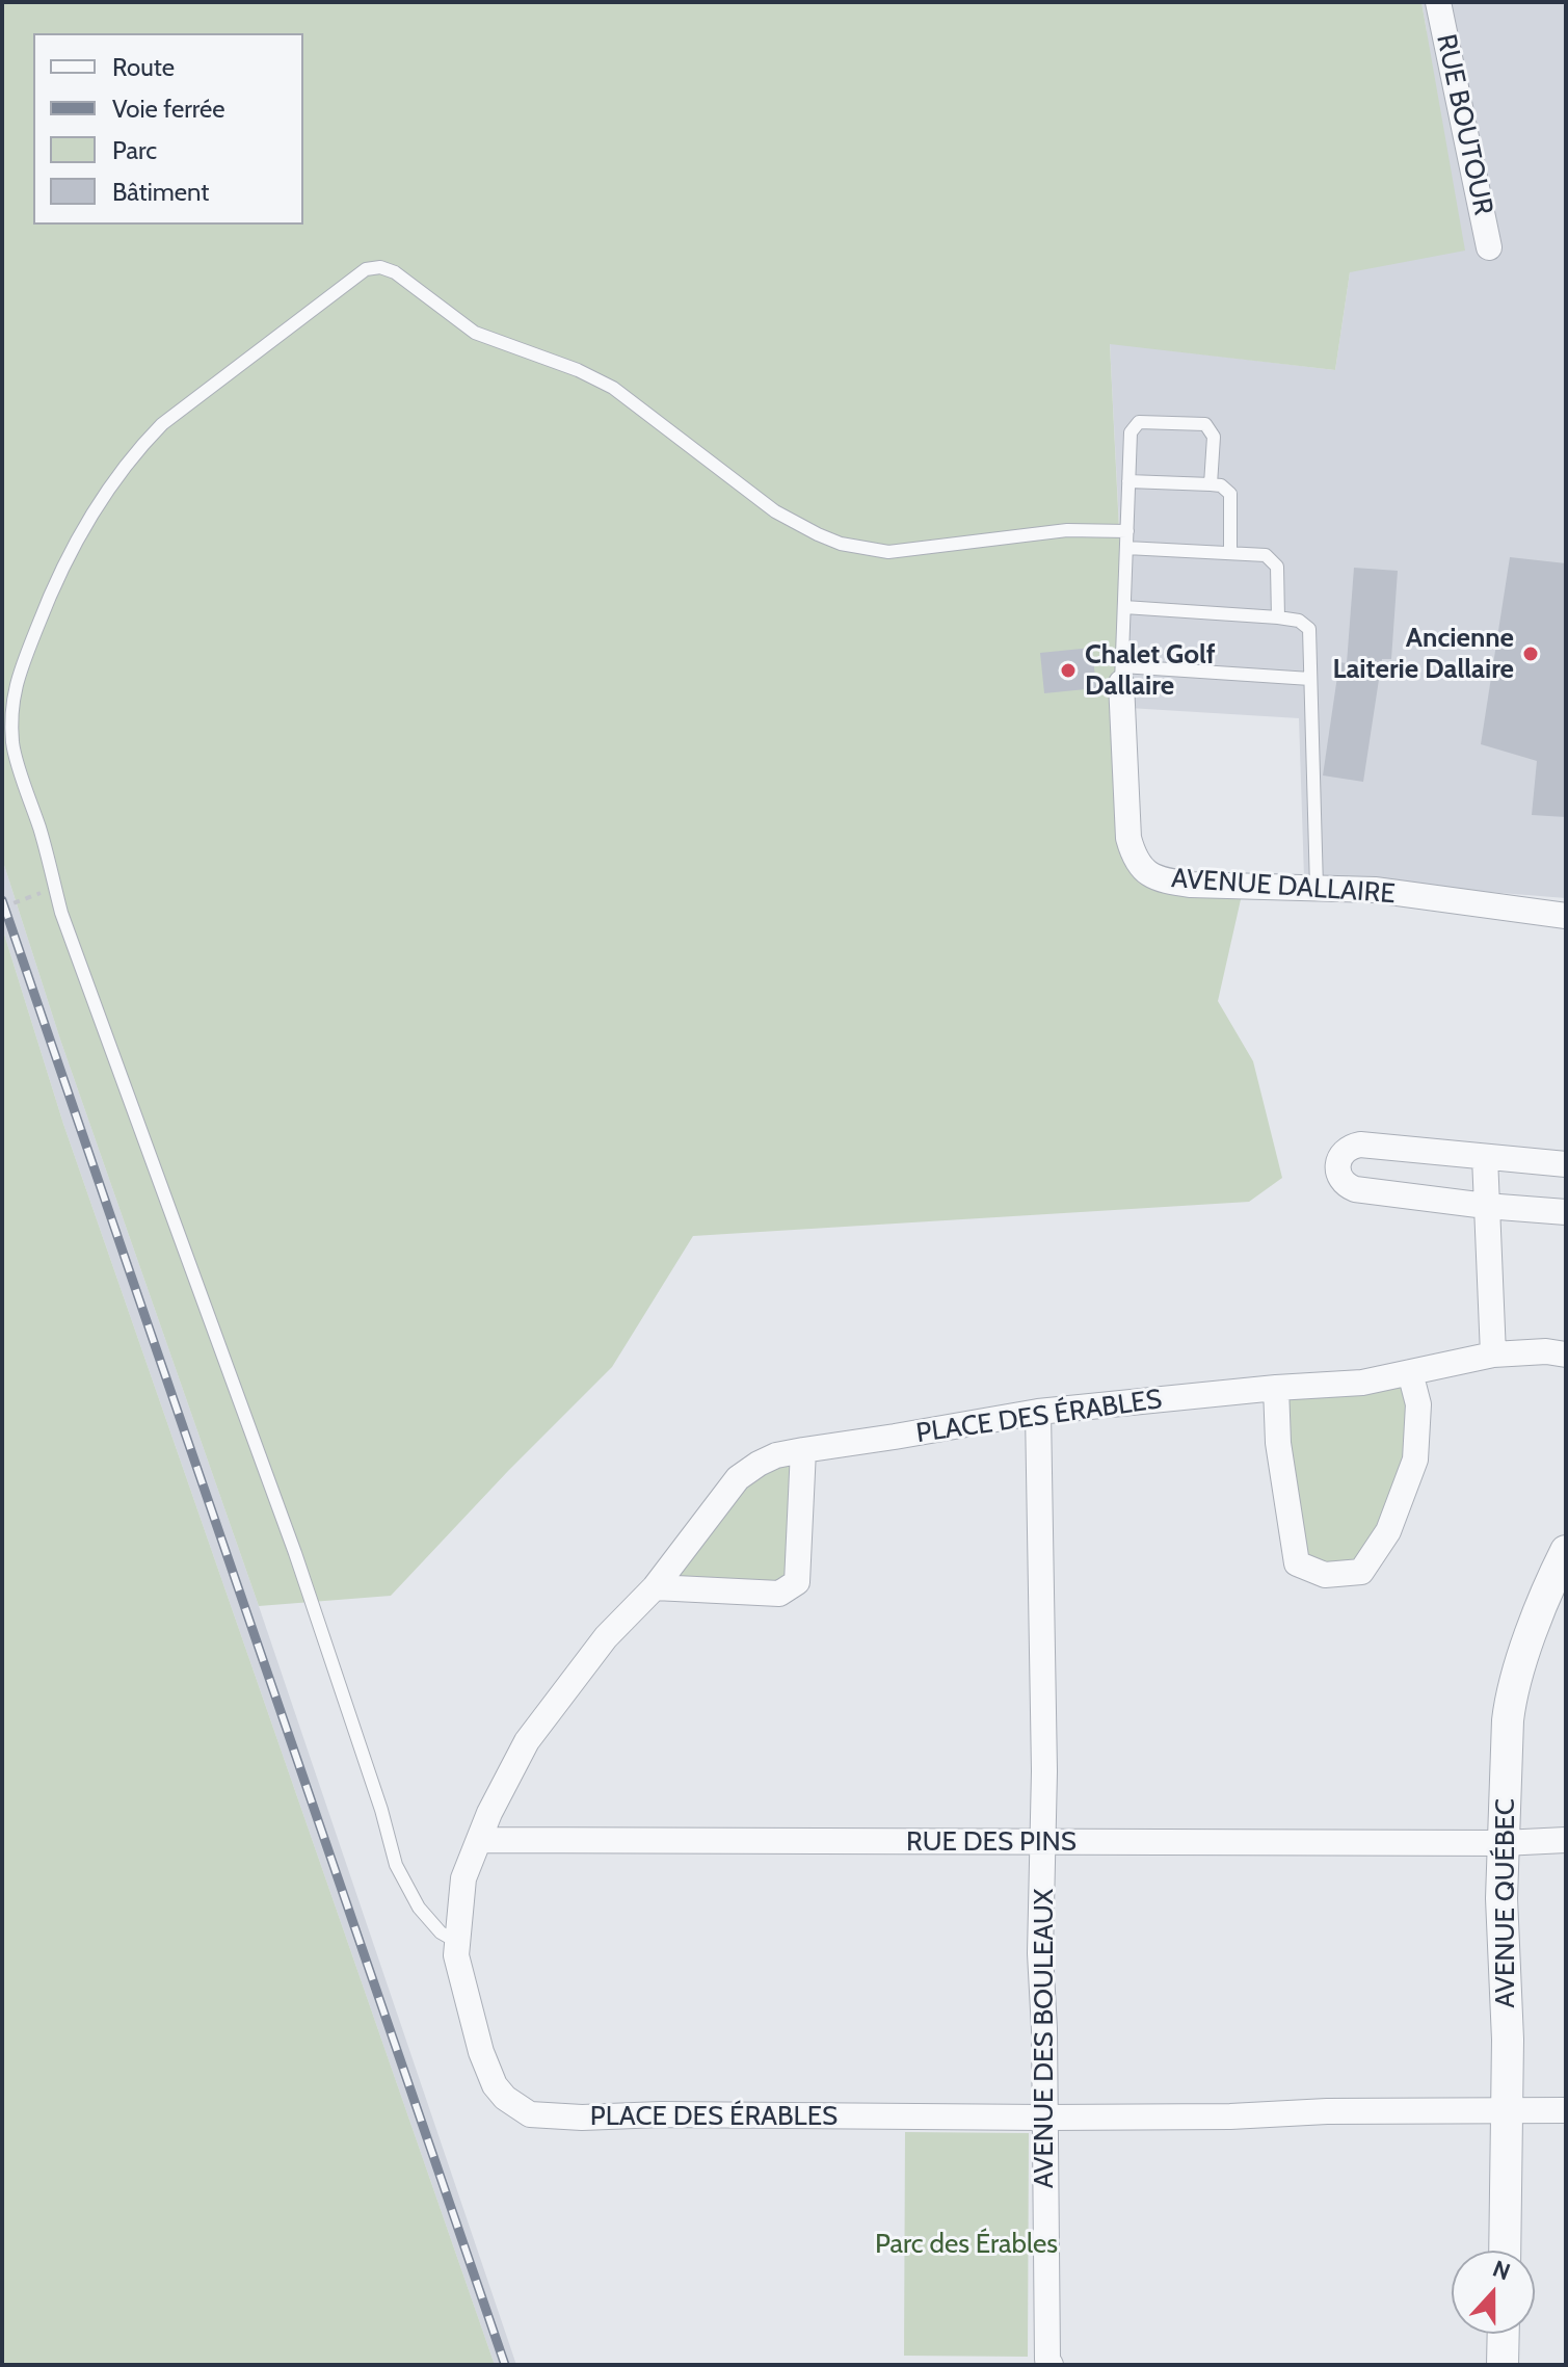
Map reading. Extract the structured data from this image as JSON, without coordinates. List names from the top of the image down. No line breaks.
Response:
{"streets":{"street":["RUE BOUTOUR","AVENUE DALLAIRE","PLACE DES ÉRABLES","RUE DES PINS","AVENUE QUÉBEC","AVENUE DES BOULEAUX"]},"crossings":[["PLACE DES ÉRABLES","RUE DES PINS"],["PLACE DES ÉRABLES","AVENUE QUÉBEC"],["PLACE DES ÉRABLES","AVENUE DES BOULEAUX"],["RUE DES PINS","AVENUE QUÉBEC"],["RUE DES PINS","AVENUE DES BOULEAUX"]],"parks":["Parc des Érables"],"places":["Ancienne Laiterie Dallaire","Chalet Golf Dallaire"],"legend":["Route","Voie ferrée","Parc","Bâtiment"],"north":"top"}
